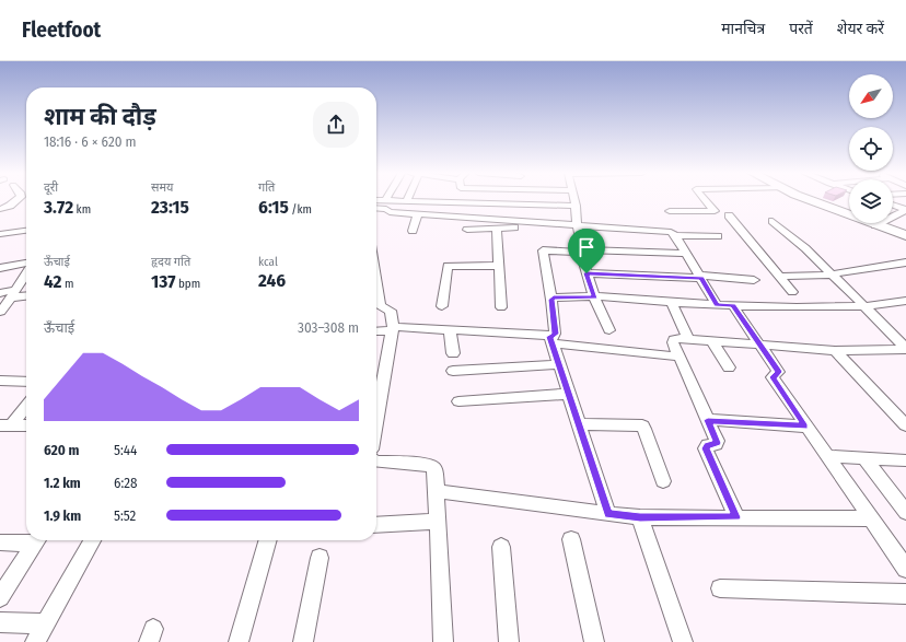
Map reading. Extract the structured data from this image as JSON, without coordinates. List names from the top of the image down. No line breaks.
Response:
{"north":"bottom left","page":{"header":"Fleetfoot","nav":["मानचित्र","परतें","शेयर करें"],"heading":["शाम की दौड़","18:16 · 6 × 620 m"],"stats":[["दूरी","3.72 km"],["समय","23:15"],["गति","6:15 /km"],["ऊँचाई","42 m"],["हृदय गति","137 bpm"],["kcal","246"]],"chart":["ऊँचाई","303–308 m"],"list":[{"name":"620 m","note":"5:44"},{"name":"1.2 km","note":"6:28"},{"name":"1.9 km","note":"5:52"}]}}
